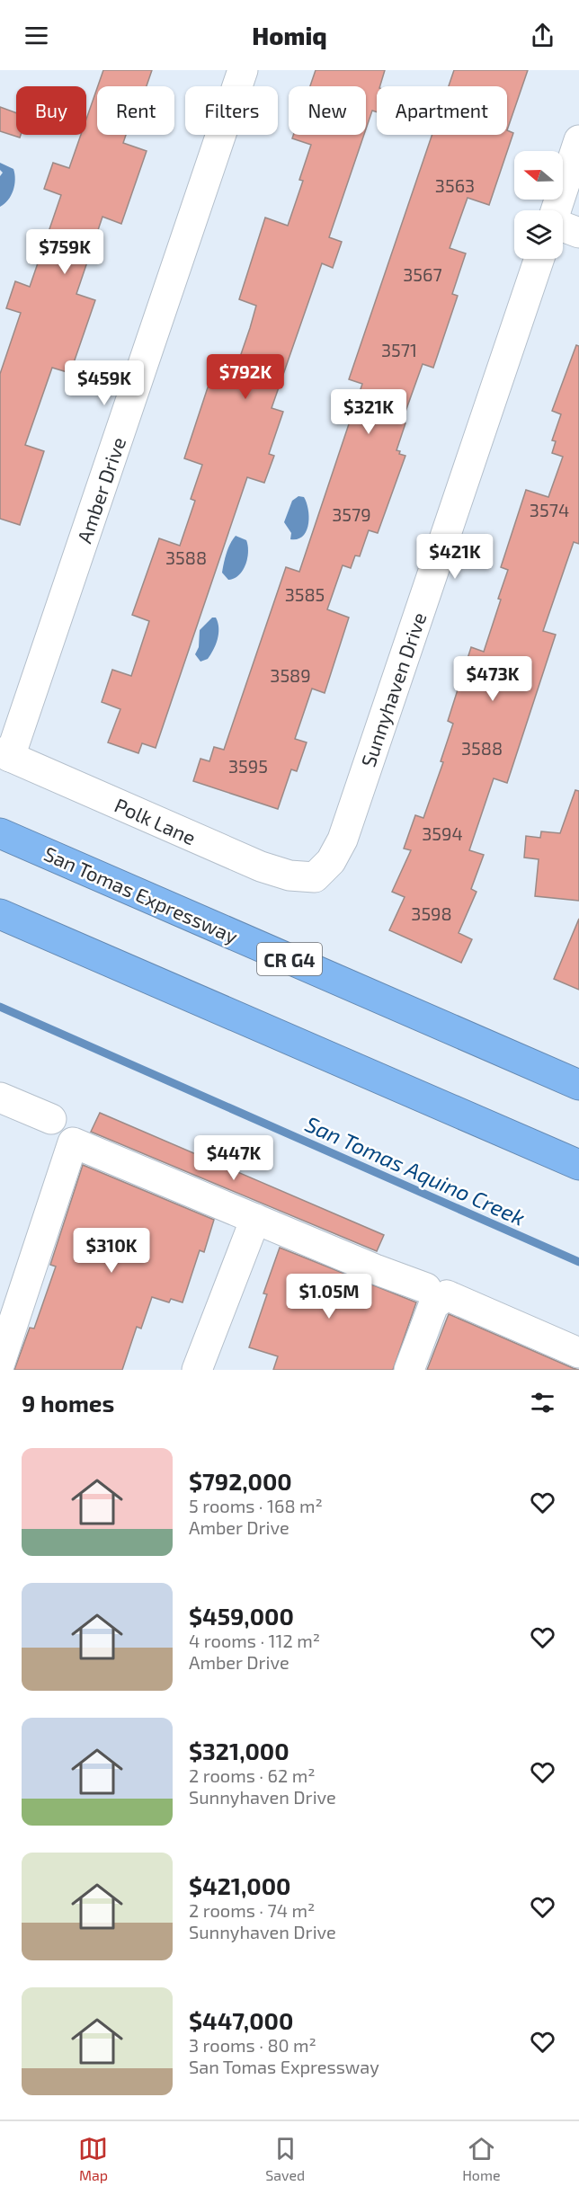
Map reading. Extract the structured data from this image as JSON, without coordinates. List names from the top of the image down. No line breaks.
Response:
{"streets":{"highway":["San Tomas Expressway","CR G4"],"street":["Amber Drive","Sunnyhaven Drive","Polk Lane"]},"crossings":[["Amber Drive","Polk Lane"],["Sunnyhaven Drive","Polk Lane"]],"water":["San Tomas Aquino Creek"],"house_numbers":["3563","3567","3571","3574","3579","3588","3585","3589","3588","3595","3594","3598"],"north":"left","page":{"header":"Homiq","chip":["Buy","Rent","Filters","New","Apartment"],"price":["$759K","$792K","$459K","$321K","$421K","$473K","$447K","$310K","$1.05M"],"heading":"9 homes","list":[{"name":"$792,000","note":"5 rooms · 168 m² · Amber Drive"},{"name":"$459,000","note":"4 rooms · 112 m² · Amber Drive"},{"name":"$321,000","note":"2 rooms · 62 m² · Sunnyhaven Drive"},{"name":"$421,000","note":"2 rooms · 74 m² · Sunnyhaven Drive"},{"name":"$447,000","note":"3 rooms · 80 m² · San Tomas Expressway"}],"tabs":["Map","Saved","Home"]}}
